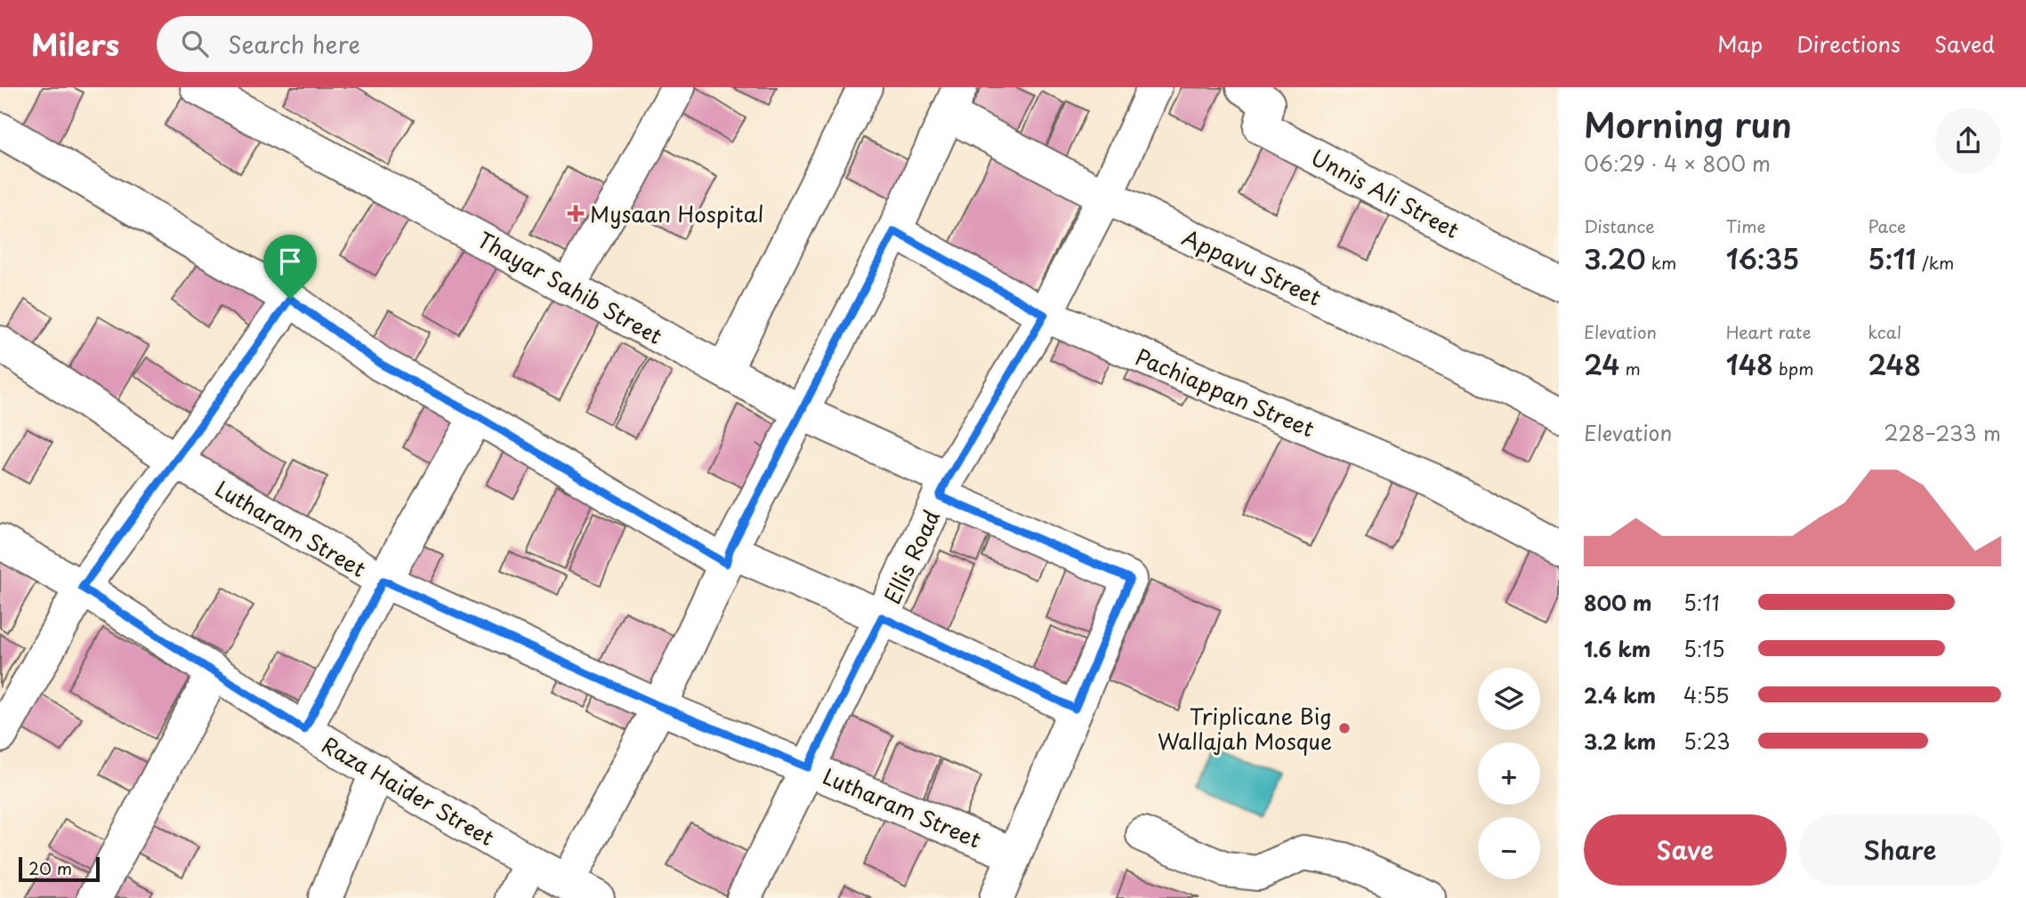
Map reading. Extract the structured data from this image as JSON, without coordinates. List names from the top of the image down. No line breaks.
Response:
{"streets":{"street":["Unnis Ali Street","Appavu Street","Thayar Sahib Street","Pachiappan Street","Lutharam Street","Ellis Road","Raza Haider Street"]},"crossings":[["Appavu Street","Ellis Road"],["Thayar Sahib Street","Ellis Road"],["Pachiappan Street","Ellis Road"],["Lutharam Street","Ellis Road"]],"places":{"health":["Mysaan Hospital"],"other":["Triplicane Big Wallajah Mosque"]},"scale_bar":"20 m","page":{"header":"Milers","search":"Search here","nav":["Map","Directions","Saved"],"heading":["Morning run","06:29 · 4 × 800 m"],"stats":[["Distance","3.20 km"],["Time","16:35"],["Pace","5:11 /km"],["Elevation","24 m"],["Heart rate","148 bpm"],["kcal","248"]],"chart":["Elevation","228–233 m"],"list":[{"name":"800 m","note":"5:11"},{"name":"1.6 km","note":"5:15"},{"name":"2.4 km","note":"4:55"},{"name":"3.2 km","note":"5:23"}],"map_buttons":["+","−"],"buttons":["Save","Share"],"scale":"20 m"}}
